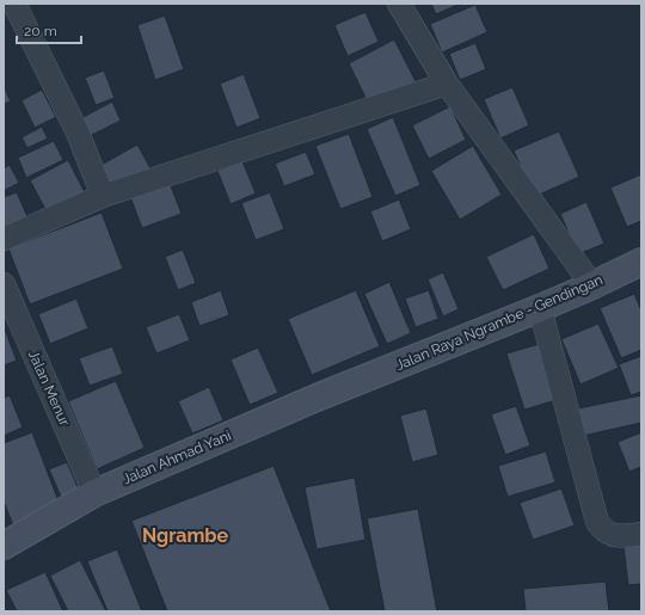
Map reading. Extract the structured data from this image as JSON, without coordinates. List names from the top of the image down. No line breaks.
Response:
{"streets":{"main road":["Jalan Raya Ngrambe - Gendingan","Jalan Ahmad Yani"],"street":["Jalan Menur"]},"crossings":[["Jalan Raya Ngrambe - Gendingan","Jalan Ahmad Yani"],["Jalan Menur","Jalan Ahmad Yani"]],"districts":["Ngrambe"],"scale_bar":"20 m"}
